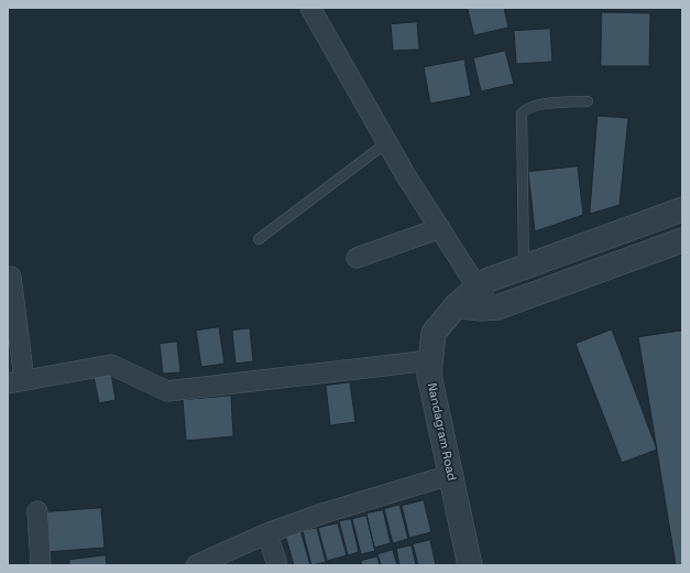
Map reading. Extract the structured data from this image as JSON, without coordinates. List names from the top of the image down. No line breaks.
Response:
{"streets":{"street":["Nandagram Road"]}}
